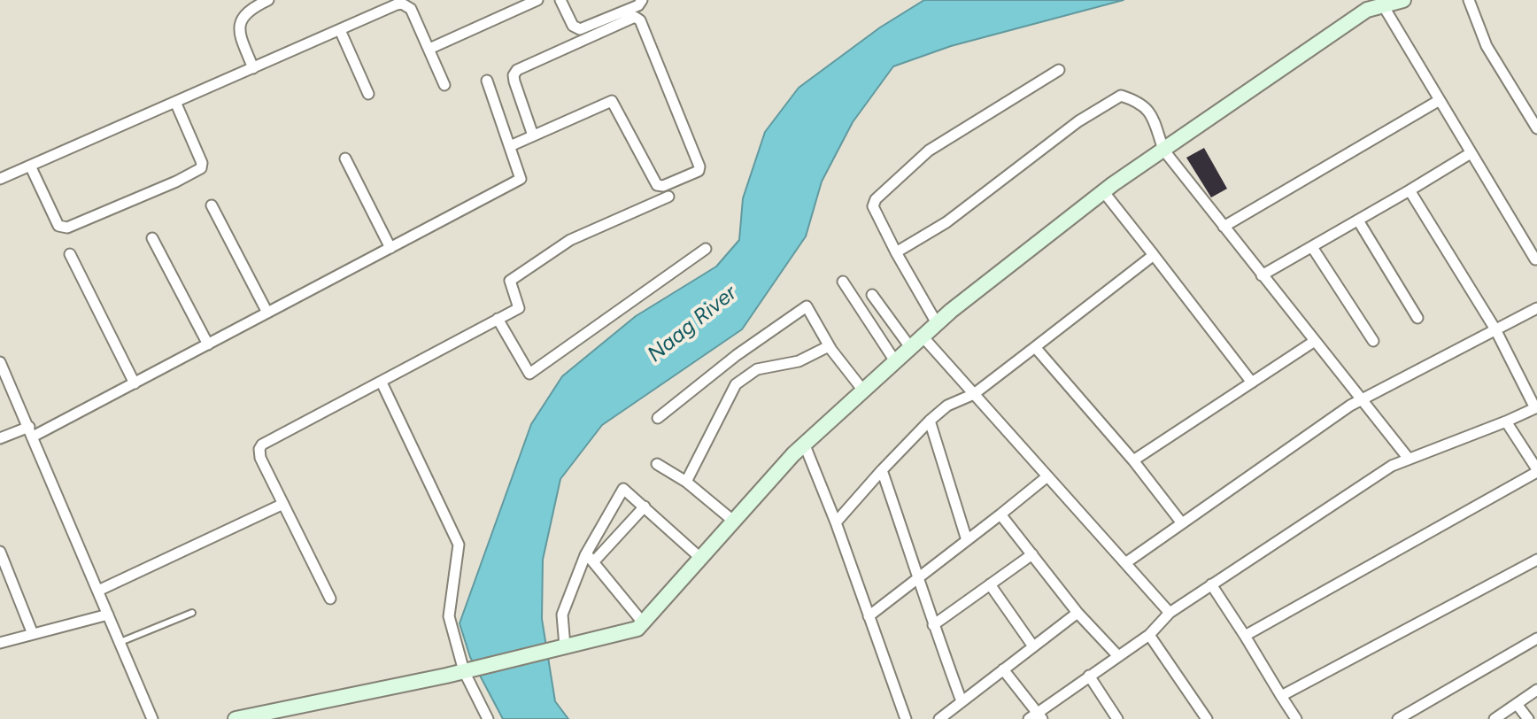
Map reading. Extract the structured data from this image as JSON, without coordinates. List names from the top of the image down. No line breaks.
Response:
{"water":["Naag River"]}
